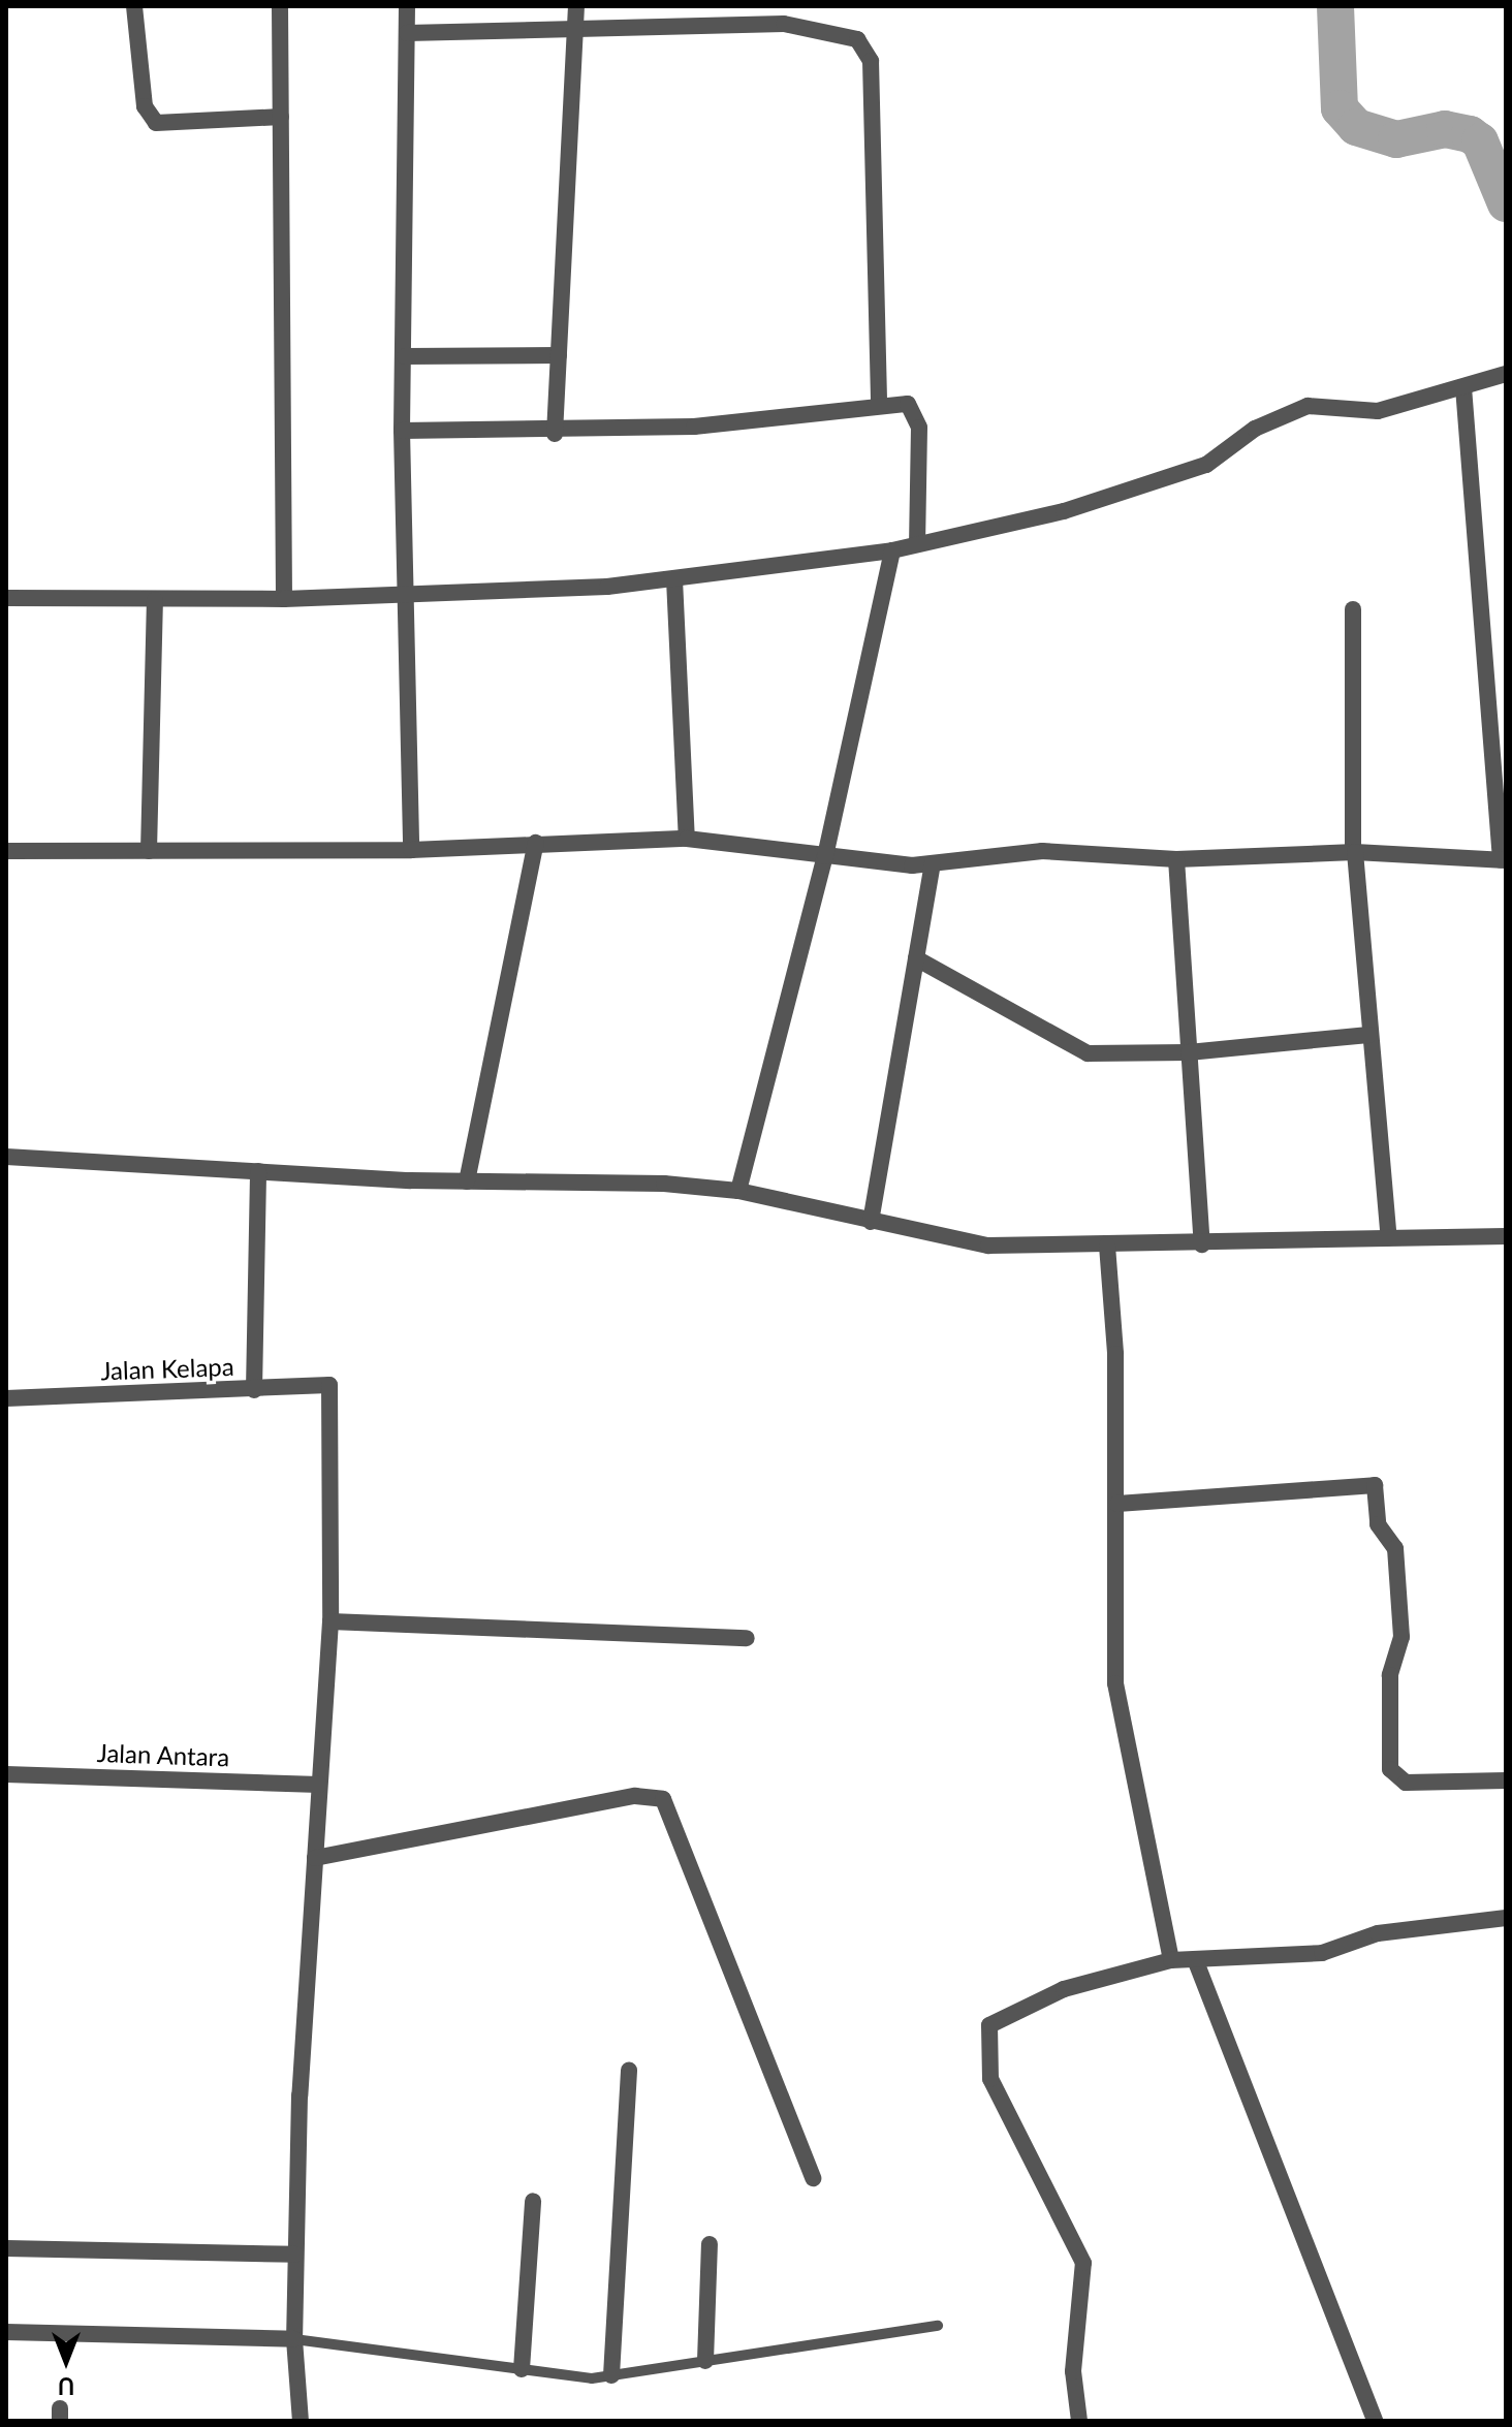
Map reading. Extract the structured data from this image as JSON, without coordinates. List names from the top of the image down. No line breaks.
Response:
{"streets":{"street":["Jalan Kelapa","Jalan Antara"]},"north":"bottom"}
